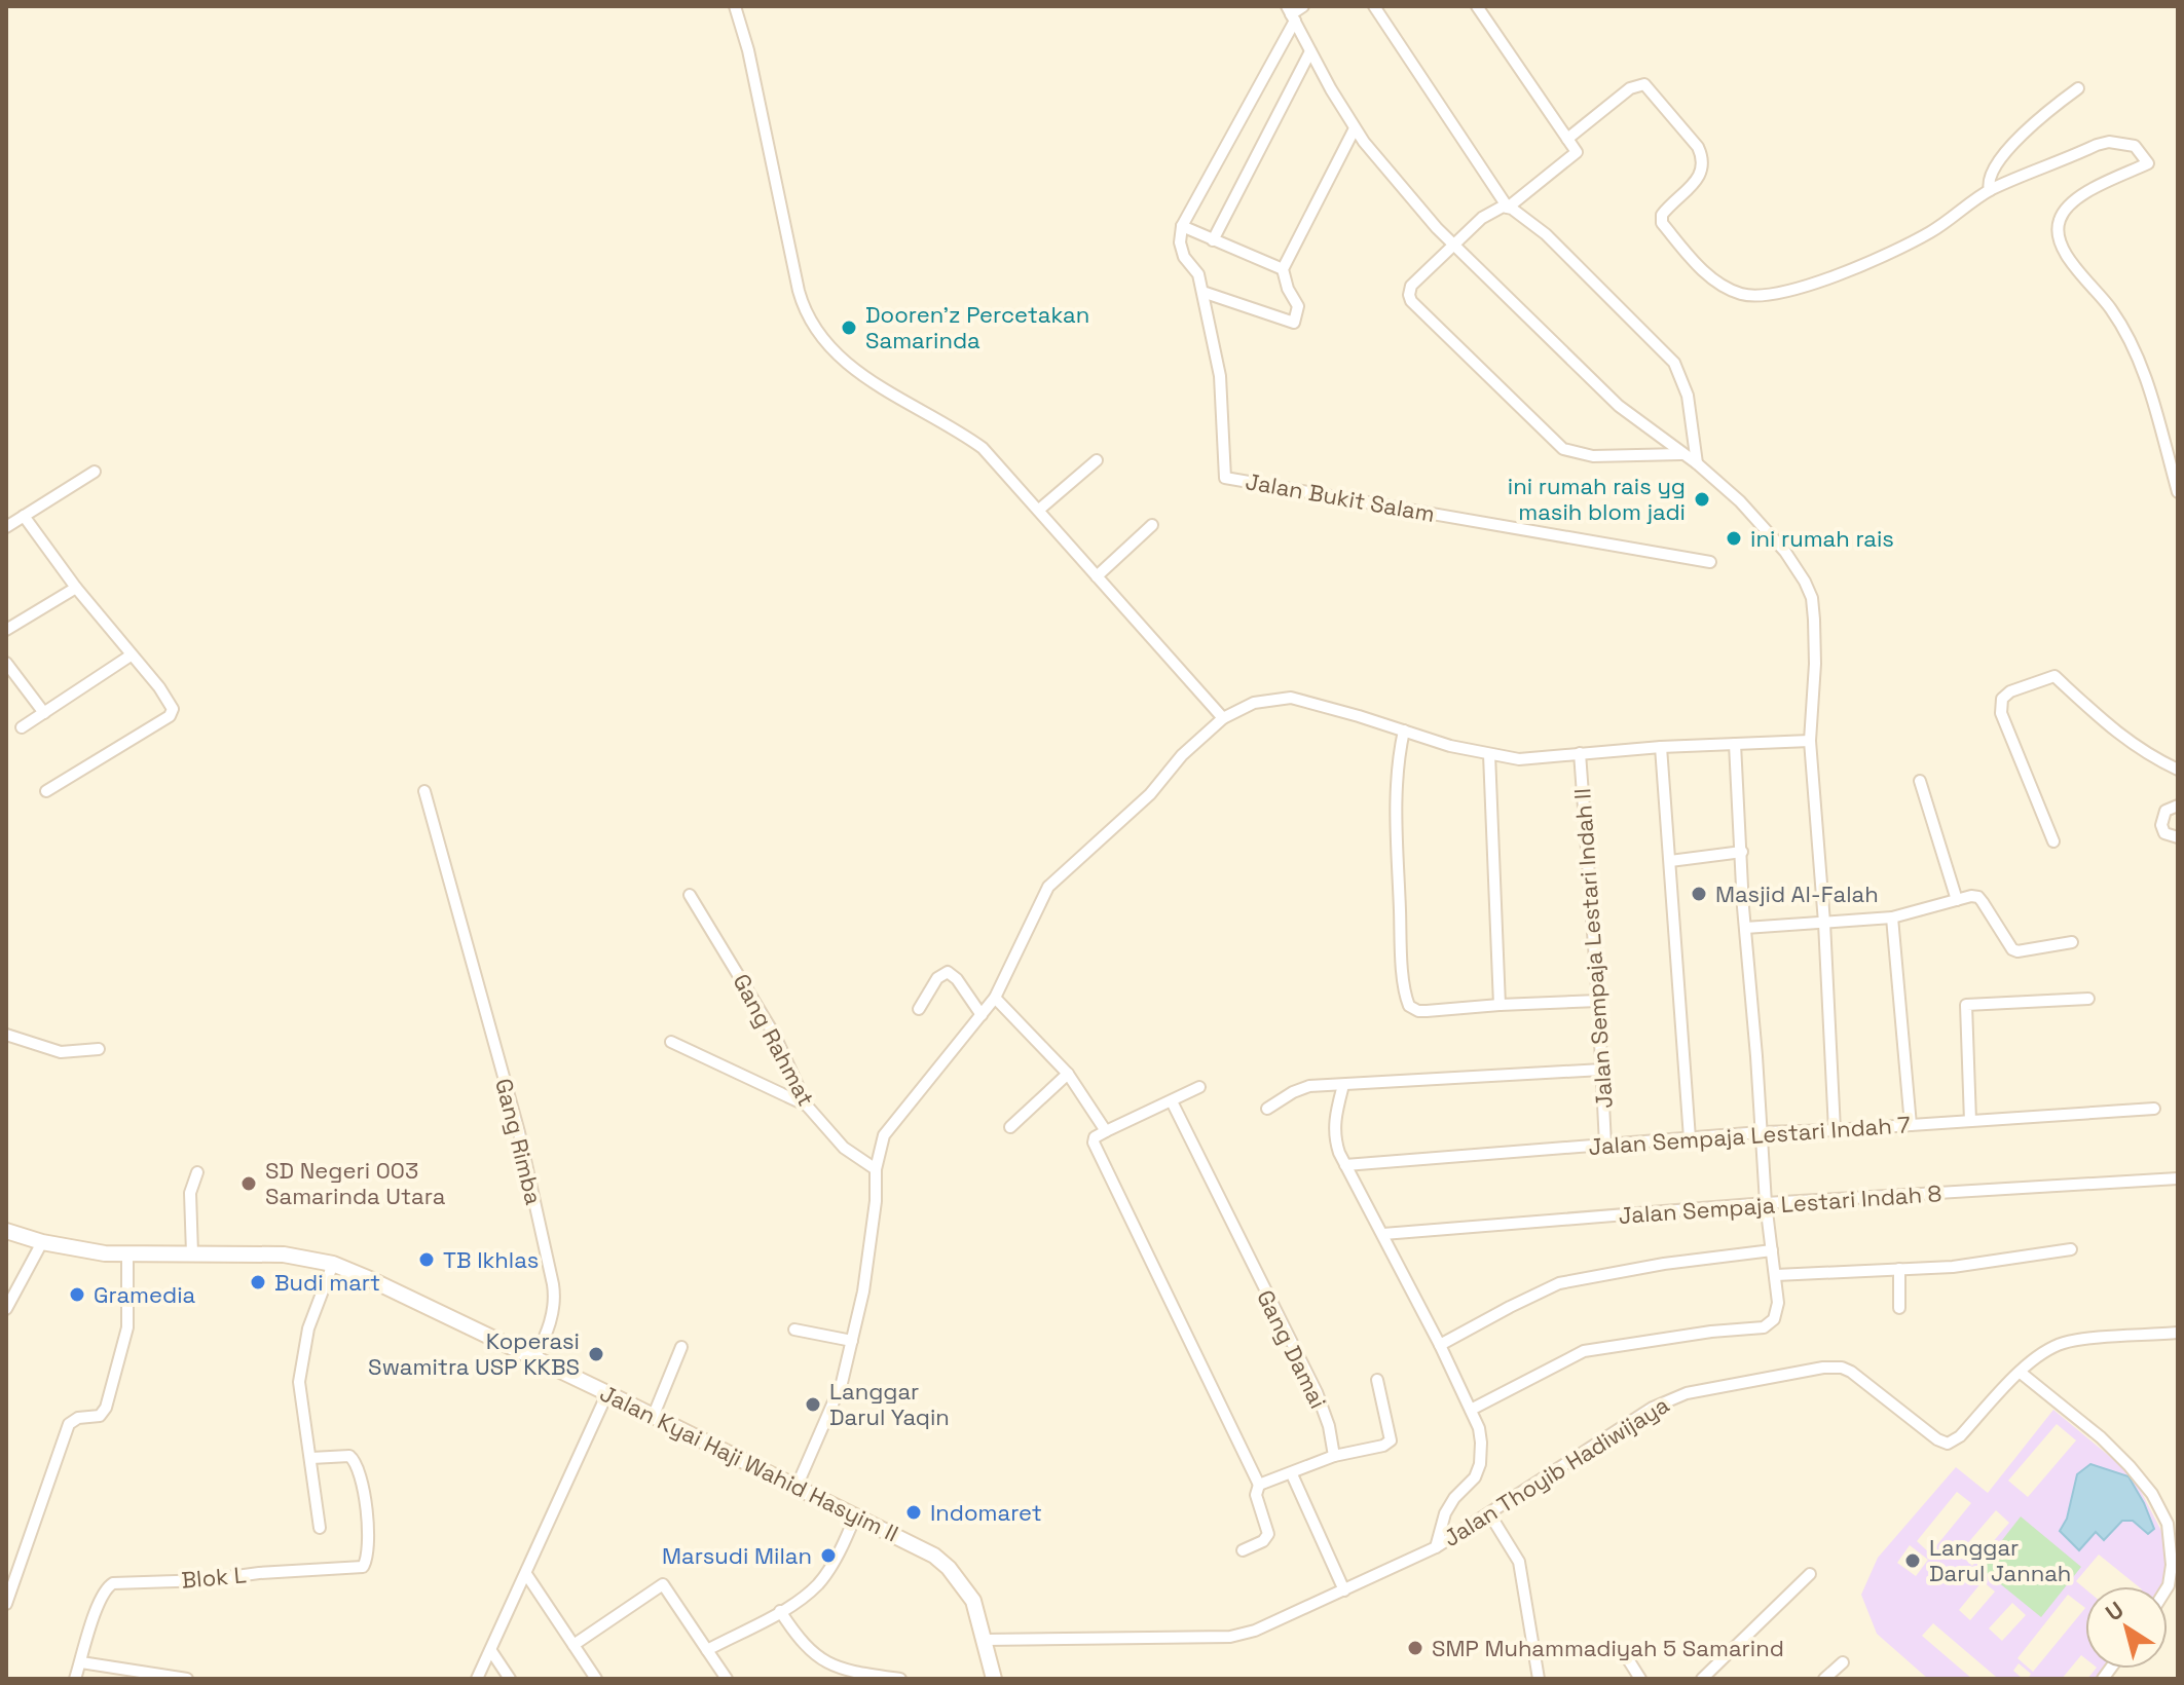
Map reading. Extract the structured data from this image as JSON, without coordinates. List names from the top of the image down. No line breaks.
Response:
{"streets":{"street":["Jalan Bukit Salam","Jalan Sempaja Lestari Indah II","Gang Rahmat","Jalan Sempaja Lestari Indah 7","Gang Rimba","Jalan Sempaja Lestari Indah 8","Gang Damai","Jalan Kyai Haji Wahid Hasyim II","Jalan Thoyib Hadiwijaya","Blok L"]},"crossings":[["Jalan Sempaja Lestari Indah II","Jalan Sempaja Lestari Indah 7"],["Gang Rimba","Jalan Kyai Haji Wahid Hasyim II"],["Jalan Kyai Haji Wahid Hasyim II","Jalan Thoyib Hadiwijaya"]],"places":["Dooren'z Percetakan Samarinda","ini rumah rais yg masih blom jadi","ini rumah rais","Masjid Al-Falah","SD Negeri 003 Samarinda Utara","TB Ikhlas","Budi mart","Gramedia","Koperasi Swamitra USP KKBS","Langgar Darul Yaqin","Indomaret","Marsudi Milan","Langgar Darul Jannah","SMP Muhammadiyah 5 Samarind"],"north":"top left"}
